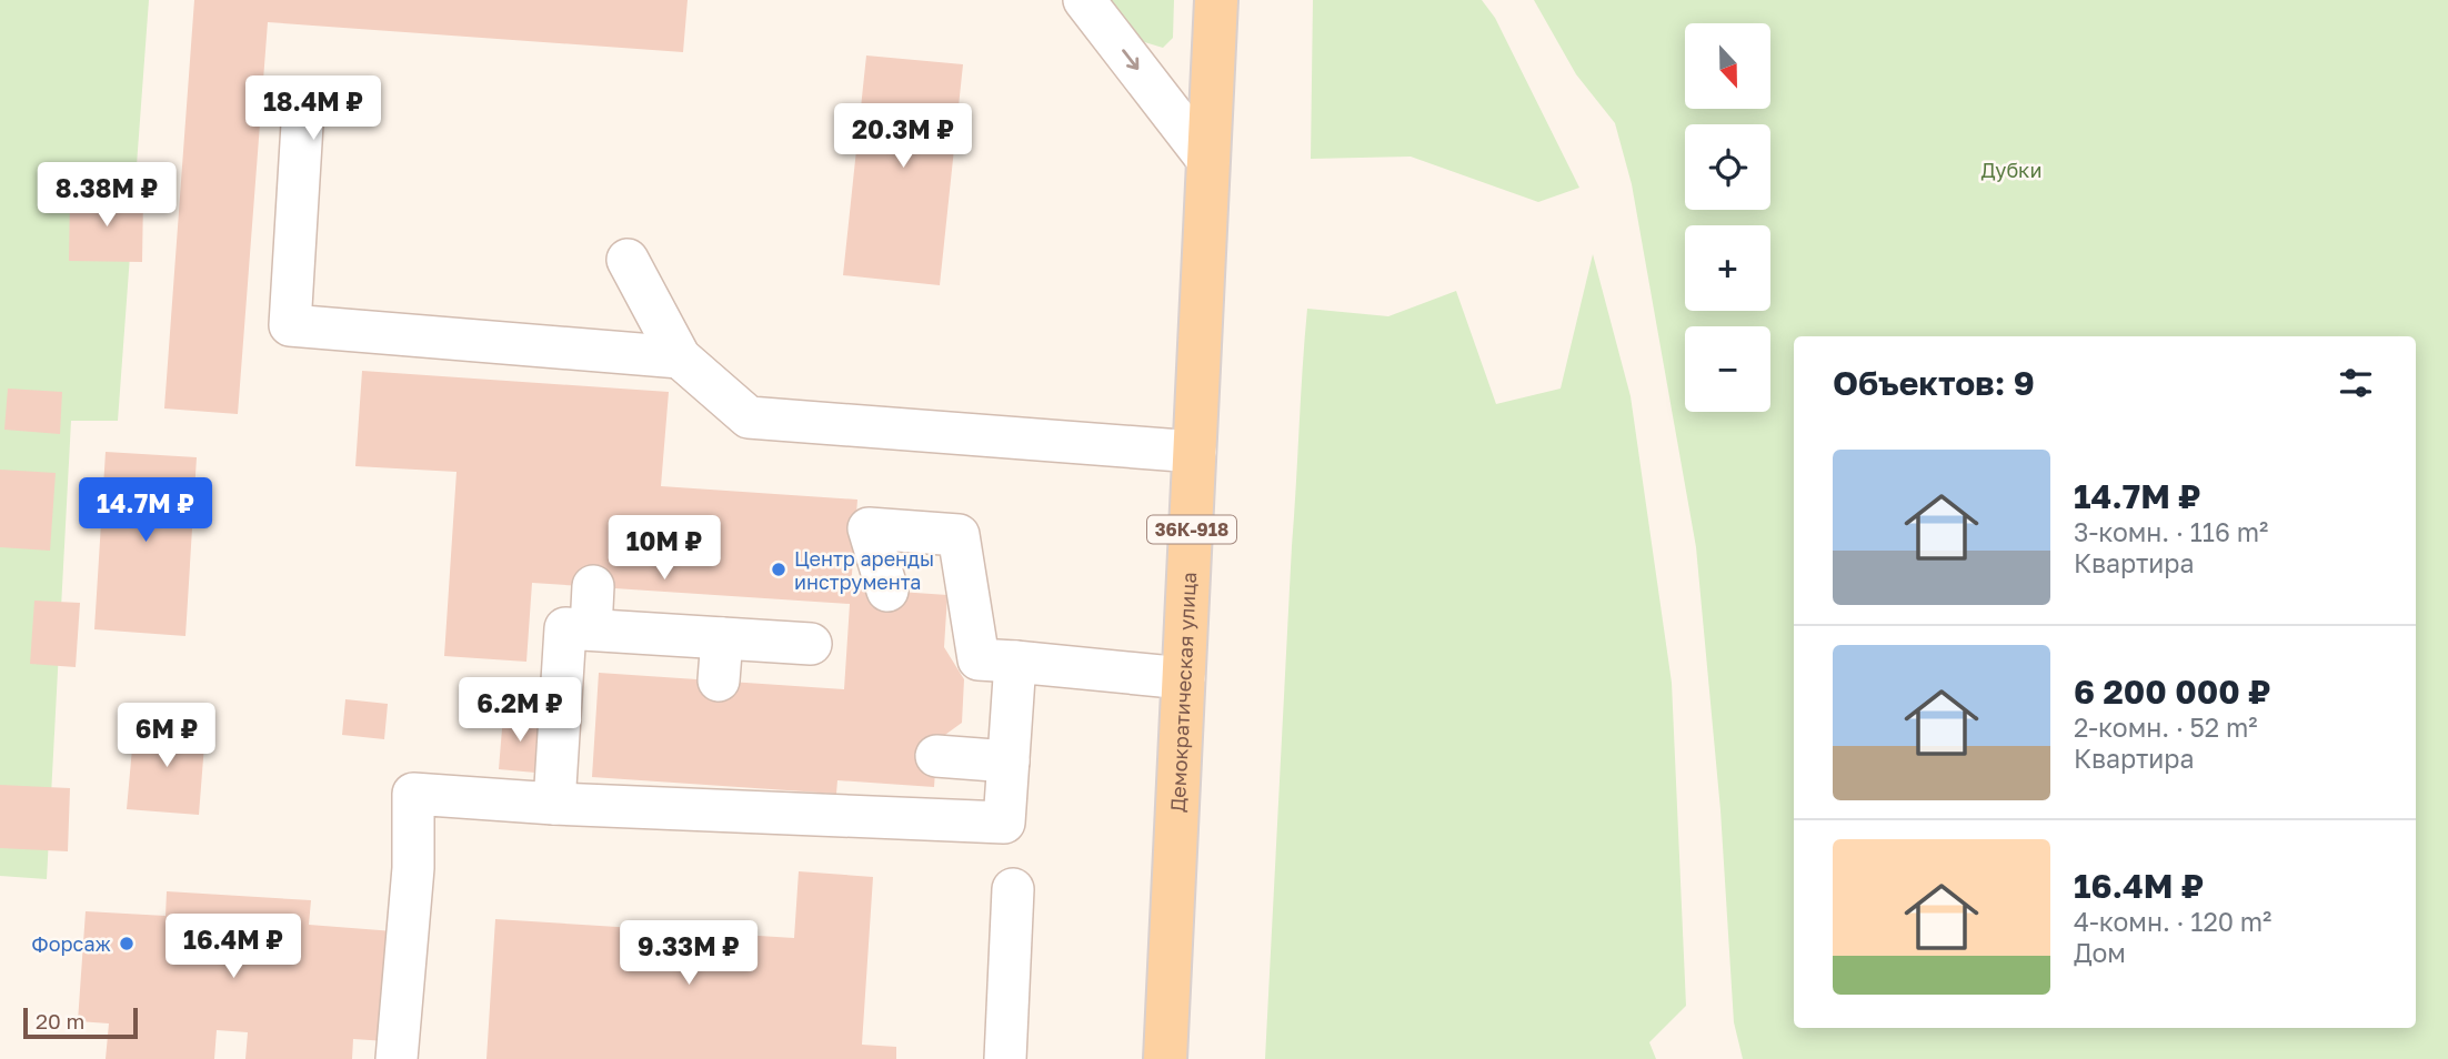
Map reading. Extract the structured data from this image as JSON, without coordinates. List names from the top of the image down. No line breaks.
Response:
{"streets":{"main road":["36К-918","Демократическая улица"]},"parks":["Дубки"],"places":["Центр аренды инструмента","Форсаж"],"scale_bar":"20 m","north":"bottom","page":{"map_buttons":["+","−"],"price":["18.4M ₽","20.3M ₽","8.38M ₽","14.7M ₽","10M ₽","6.2M ₽","6M ₽","16.4M ₽","9.33M ₽"],"heading":"Объектов: 9","list":[{"name":"14.7M ₽","note":"3-комн. · 116 m² · Квартира"},{"name":"6 200 000 ₽","note":"2-комн. · 52 m² · Квартира"},{"name":"16.4M ₽","note":"4-комн. · 120 m² · Дом"}],"scale":"20 m"}}
